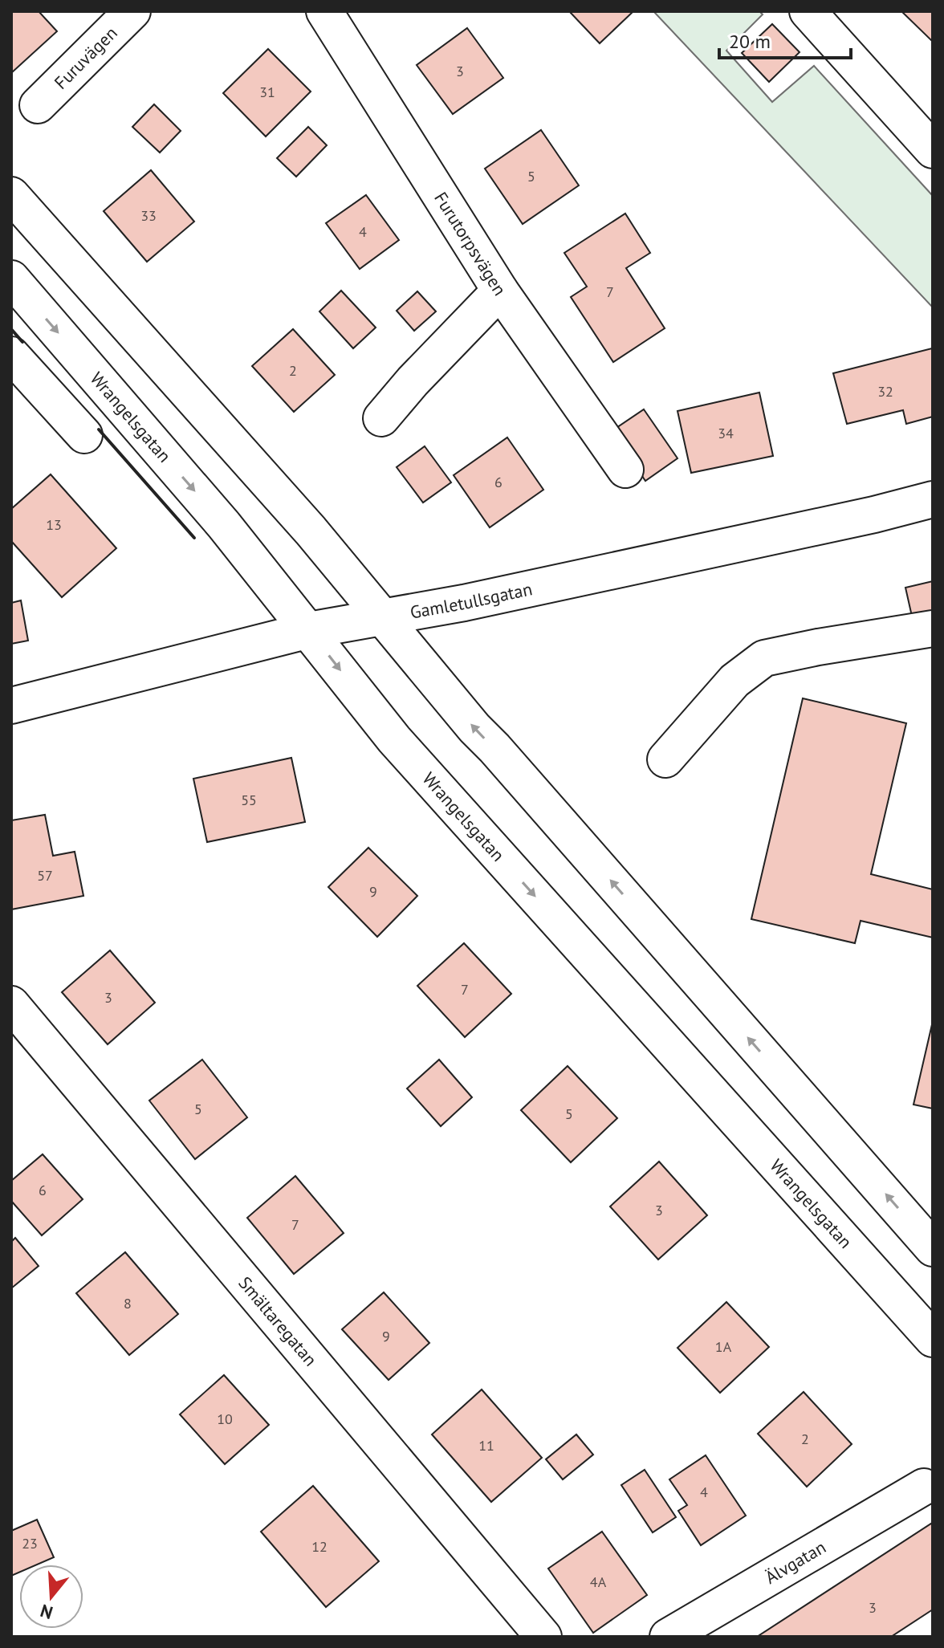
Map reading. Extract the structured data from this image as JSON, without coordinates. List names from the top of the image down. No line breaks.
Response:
{"streets":{"street":["Furuvägen","Furutorpsvägen","Wrangelsgatan","Gamletullsgatan","Smältaregatan","Älvgatan"]},"crossings":[["Wrangelsgatan","Gamletullsgatan"]],"house_numbers":["3","31","5","33","4","7","2","32","34","6","13","55","57","9","7","3","5","5","6","3","7","8","9","1A","10","2","11","4","23","12","4A","3"],"scale_bar":"20 m","north":"bottom"}
